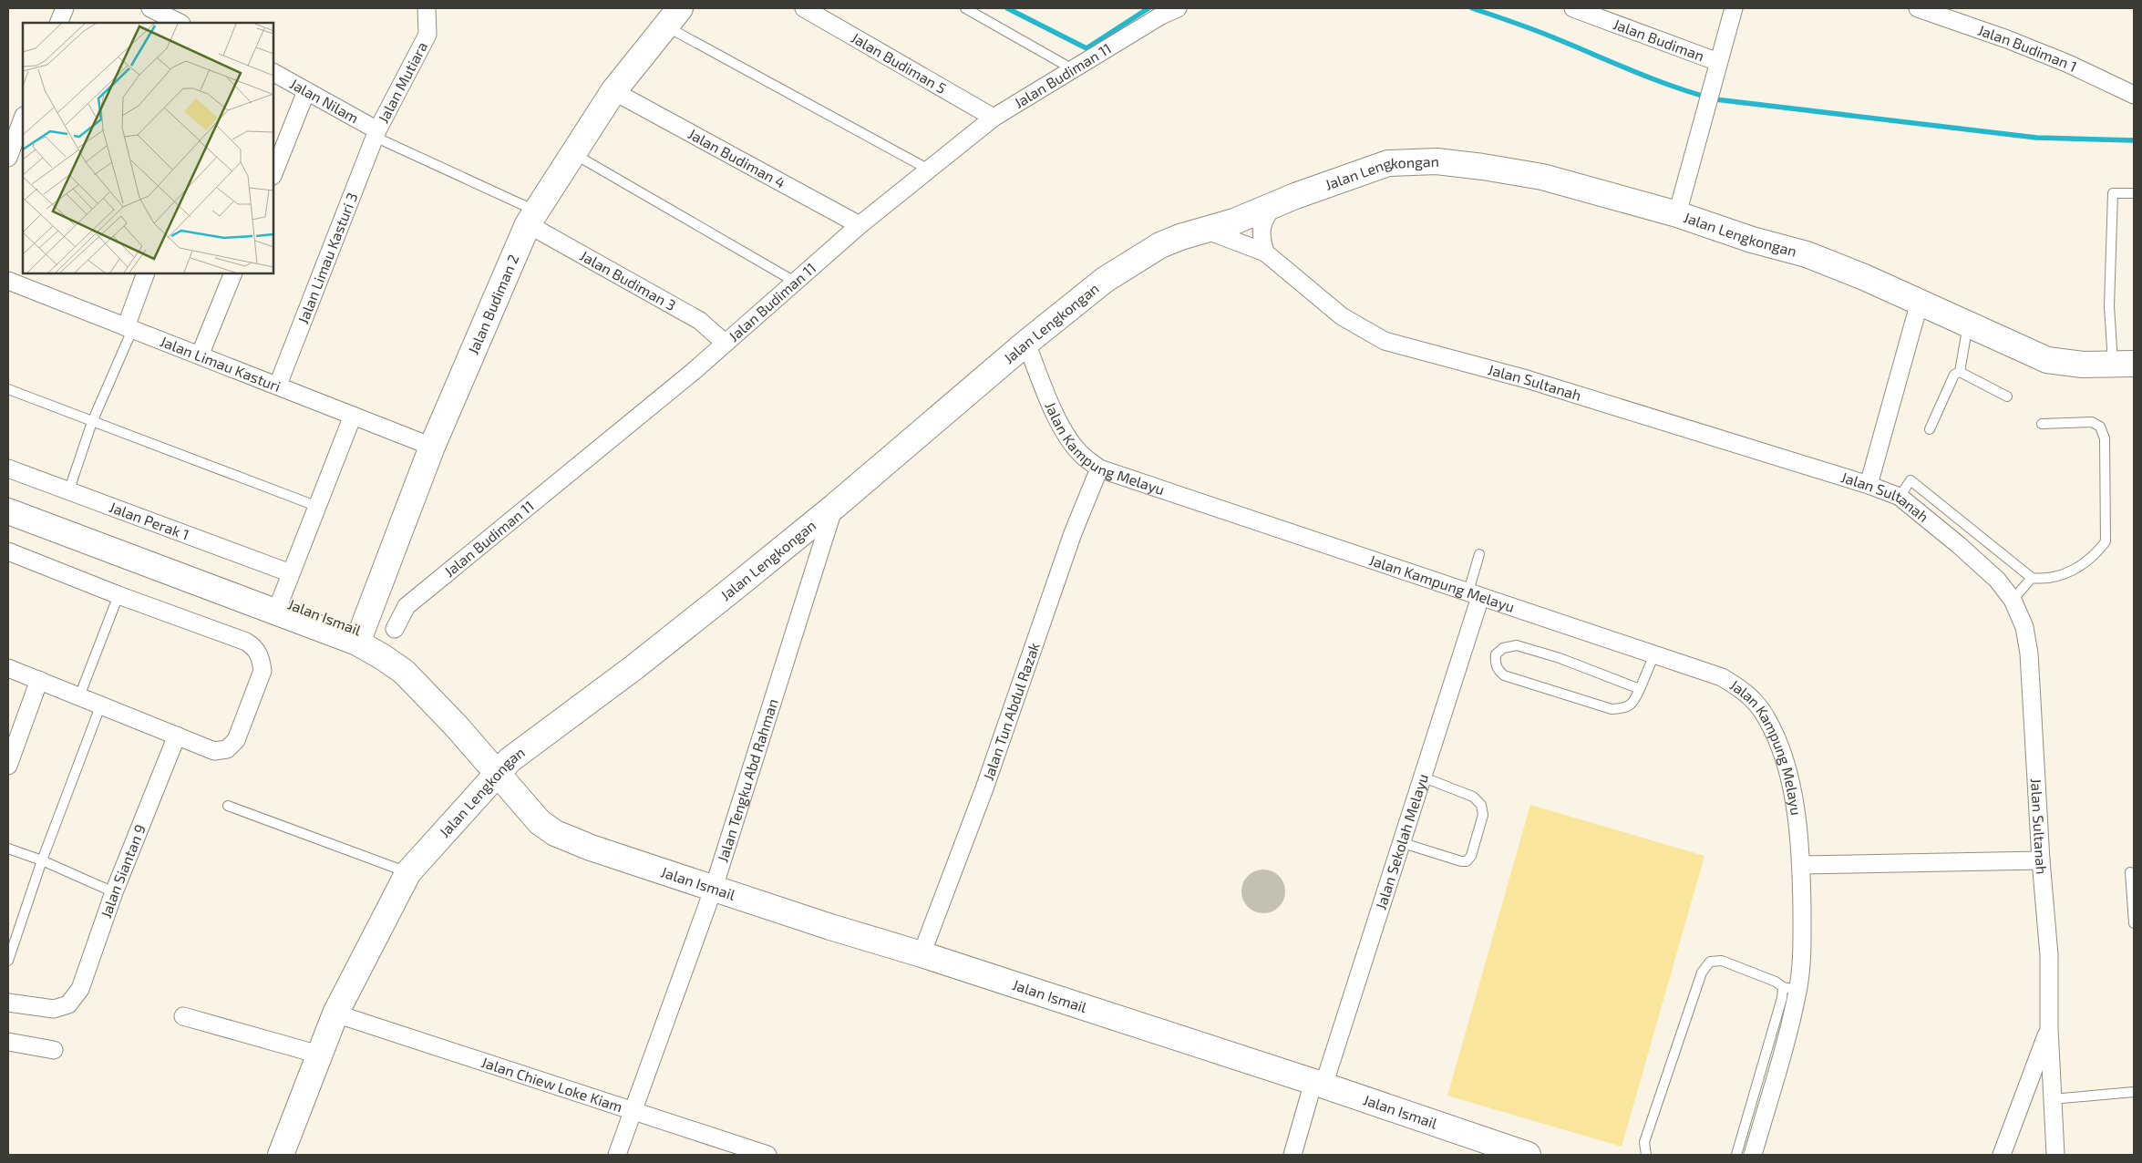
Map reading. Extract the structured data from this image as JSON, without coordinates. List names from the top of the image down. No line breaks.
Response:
{"streets":{"street":["Jalan Budiman","Jalan Budiman 1","Jalan Budiman 5","Jalan Budiman 11","Jalan Mutiara","Jalan Nilam","Jalan Budiman 4","Jalan Lengkongan","Jalan Limau Kasturi 3","Jalan Budiman 3","Jalan Budiman 2","Jalan Limau Kasturi","Jalan Sultanah","Jalan Kampung Melayu","Jalan Perak 1","Jalan Ismail","Jalan Tun Abdul Razak","Jalan Tengku Abd Rahman","Jalan Sekolah Melayu","Jalan Siantan 9","Jalan Chiew Loke Kiam"]},"crossings":[["Jalan Budiman 5","Jalan Budiman 11"],["Jalan Budiman 11","Jalan Budiman 4"],["Jalan Budiman 11","Jalan Budiman 3"],["Jalan Mutiara","Jalan Nilam"],["Jalan Mutiara","Jalan Limau Kasturi 3"],["Jalan Nilam","Jalan Limau Kasturi 3"],["Jalan Budiman 4","Jalan Budiman 2"],["Jalan Lengkongan","Jalan Sultanah"],["Jalan Lengkongan","Jalan Kampung Melayu"],["Jalan Lengkongan","Jalan Ismail"],["Jalan Lengkongan","Jalan Tengku Abd Rahman"],["Jalan Lengkongan","Jalan Chiew Loke Kiam"],["Jalan Limau Kasturi 3","Jalan Limau Kasturi"],["Jalan Budiman 3","Jalan Budiman 2"],["Jalan Budiman 2","Jalan Limau Kasturi"],["Jalan Budiman 2","Jalan Ismail"],["Jalan Kampung Melayu","Jalan Tun Abdul Razak"],["Jalan Kampung Melayu","Jalan Sekolah Melayu"],["Jalan Ismail","Jalan Tun Abdul Razak"],["Jalan Ismail","Jalan Tengku Abd Rahman"],["Jalan Ismail","Jalan Sekolah Melayu"],["Jalan Tengku Abd Rahman","Jalan Chiew Loke Kiam"]]}
